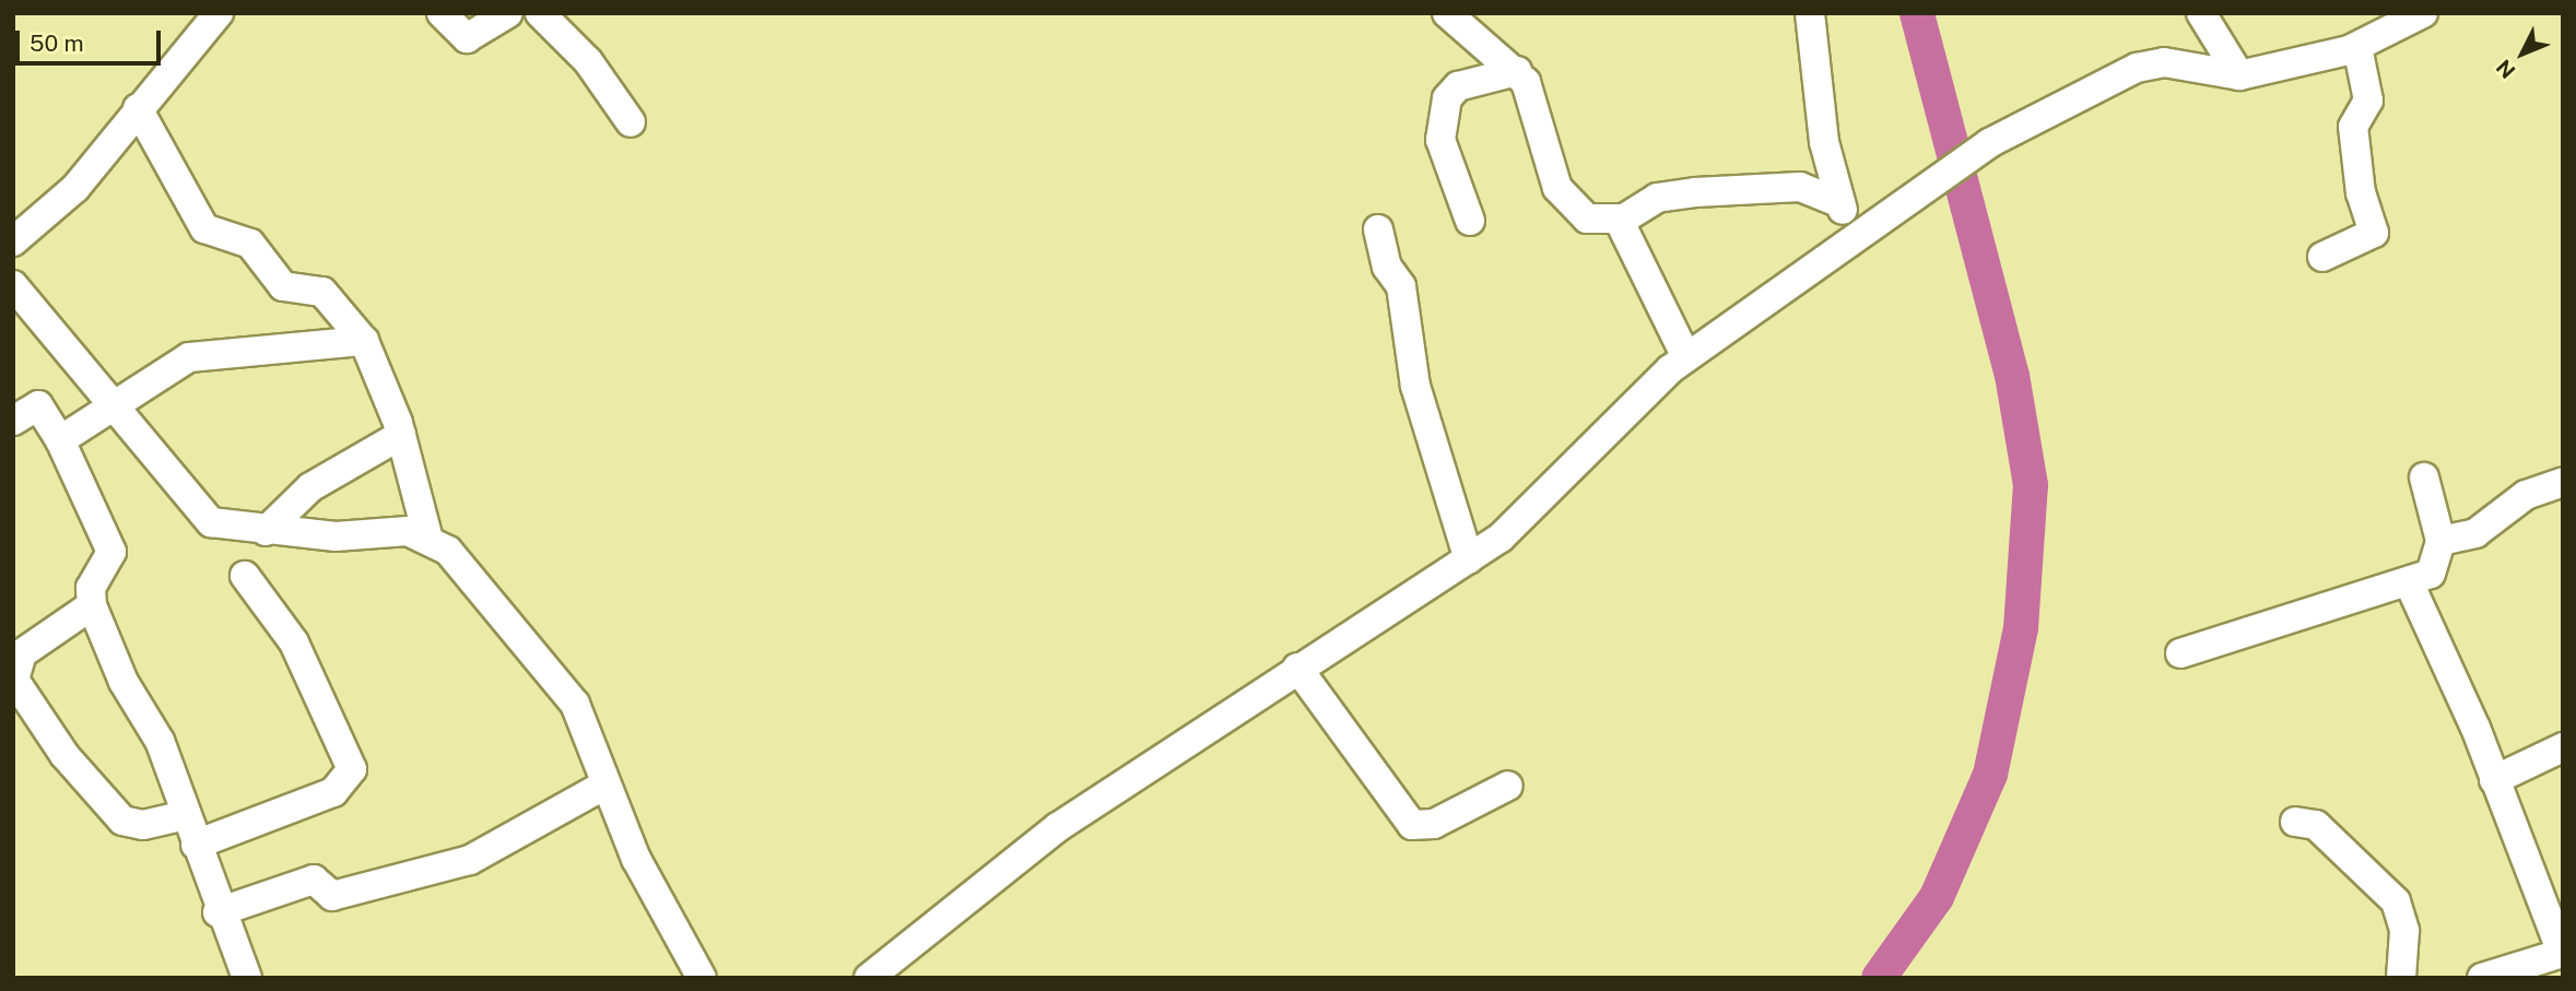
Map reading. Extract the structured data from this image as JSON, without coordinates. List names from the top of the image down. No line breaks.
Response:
{"scale_bar":"50 m","north":"bottom left"}
